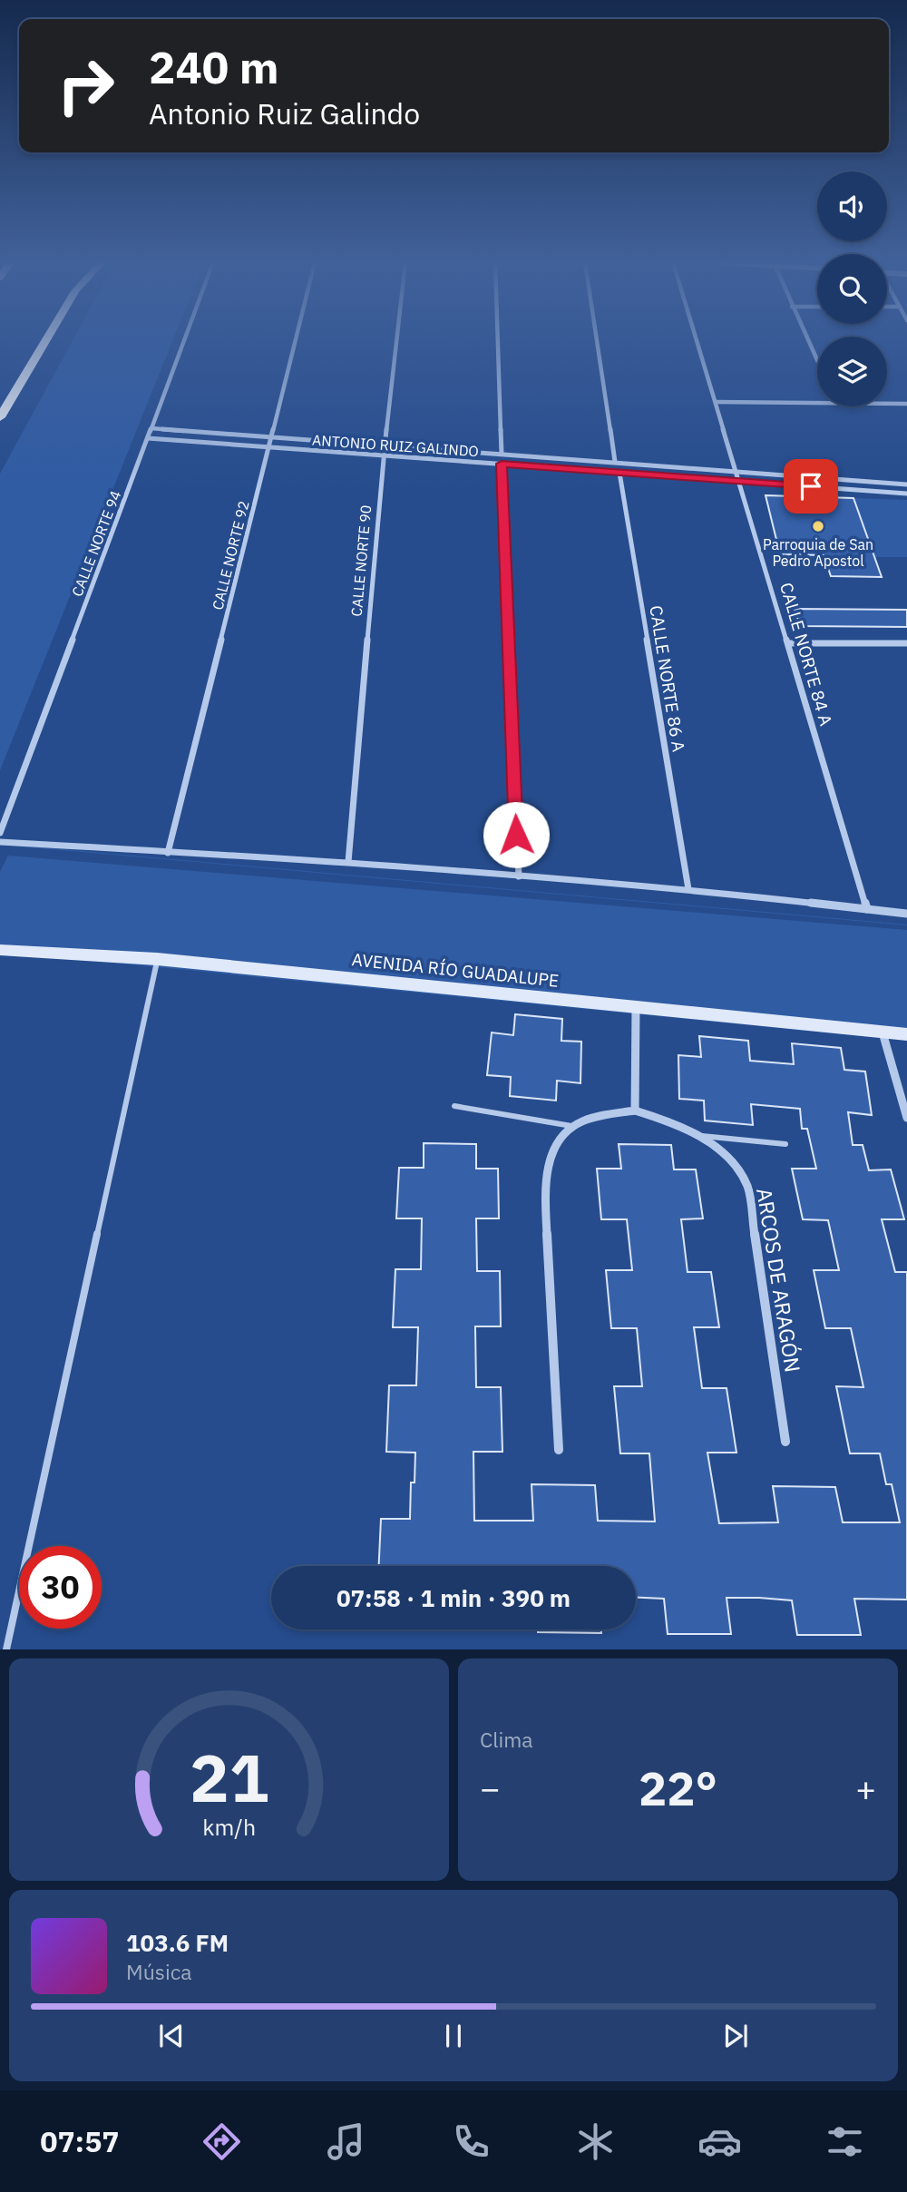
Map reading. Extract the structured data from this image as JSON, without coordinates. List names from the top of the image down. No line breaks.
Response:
{"streets":{"street":["ANTONIO RUIZ GALINDO","CALLE NORTE 94","CALLE NORTE 92","CALLE NORTE 90","CALLE NORTE 84 A","CALLE NORTE 86 A","AVENIDA RÍO GUADALUPE","ARCOS DE ARAGÓN"]},"crossings":[["ANTONIO RUIZ GALINDO","CALLE NORTE 94"],["ANTONIO RUIZ GALINDO","CALLE NORTE 92"],["ANTONIO RUIZ GALINDO","CALLE NORTE 90"],["ANTONIO RUIZ GALINDO","CALLE NORTE 84 A"],["ANTONIO RUIZ GALINDO","CALLE NORTE 86 A"]],"places":["Parroquia de San Pedro Apostol"],"page":{"turn":["240 m","Antonio Ruiz Galindo"],"limit":"30","trip":"07:58 · 1 min · 390 m","tile":"Clima","heat":["−","22°","+"],"song":["103.6 FM","Música"],"tabs":"07:57","gauge":["21","km/h"]}}
